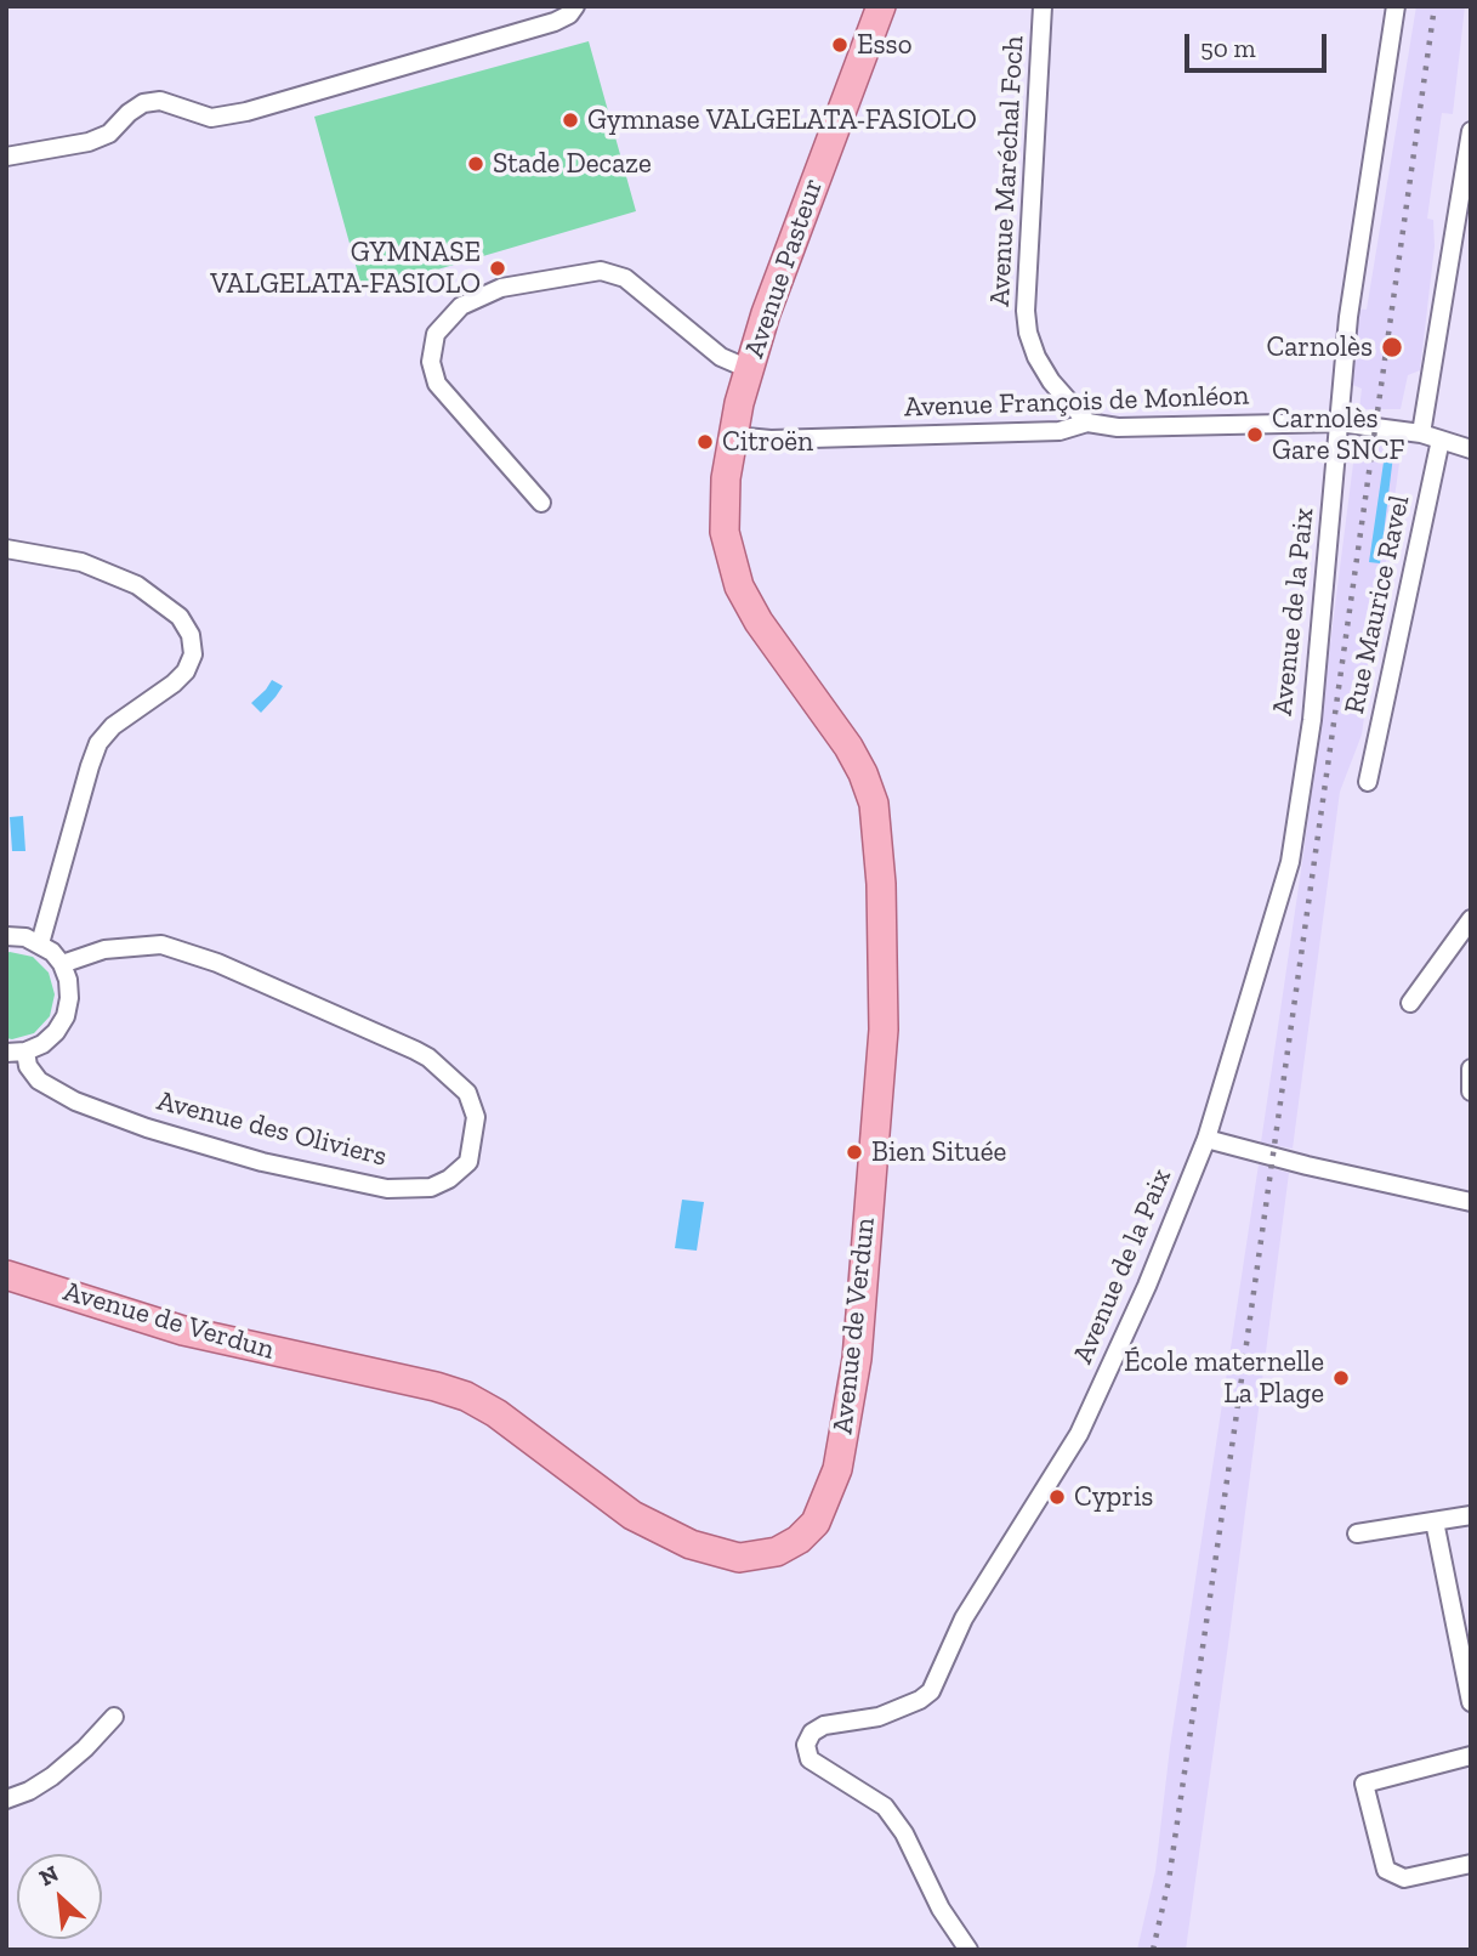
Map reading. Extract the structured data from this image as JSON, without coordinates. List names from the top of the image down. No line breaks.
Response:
{"streets":{"main road":["Avenue Pasteur","Avenue de Verdun"],"street":["Avenue Maréchal Foch","Avenue François de Monléon","Rue Maurice Ravel","Avenue de la Paix","Avenue des Oliviers"]},"crossings":[["Avenue Maréchal Foch","Avenue François de Monléon"],["Avenue Pasteur","Avenue François de Monléon"],["Avenue Pasteur","Avenue de Verdun"],["Avenue François de Monléon","Rue Maurice Ravel"],["Avenue François de Monléon","Avenue de la Paix"],["Avenue François de Monléon","Avenue de Verdun"]],"places":["Esso","Gymnase VALGELATA-FASIOLO","Stade Decaze","GYMNASE VALGELATA-FASIOLO","Carnolès","Carnolès Gare SNCF","Citroën","Bien Située","École maternelle La Plage","Cypris"],"scale_bar":"50 m","north":"top left"}
